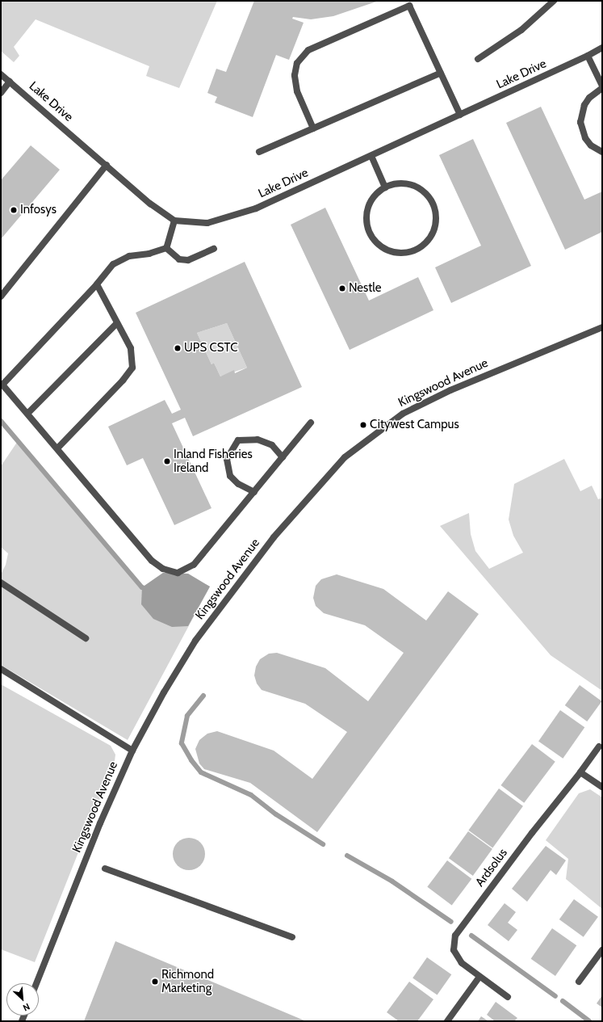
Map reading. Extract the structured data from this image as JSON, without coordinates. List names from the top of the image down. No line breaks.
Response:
{"streets":{"street":["Lake Drive","Kingswood Avenue","Ardsolus"]},"places":["Infosys","Nestle","UPS CSTC","Citywest Campus","Inland Fisheries Ireland","Richmond Marketing"],"north":"bottom right"}
